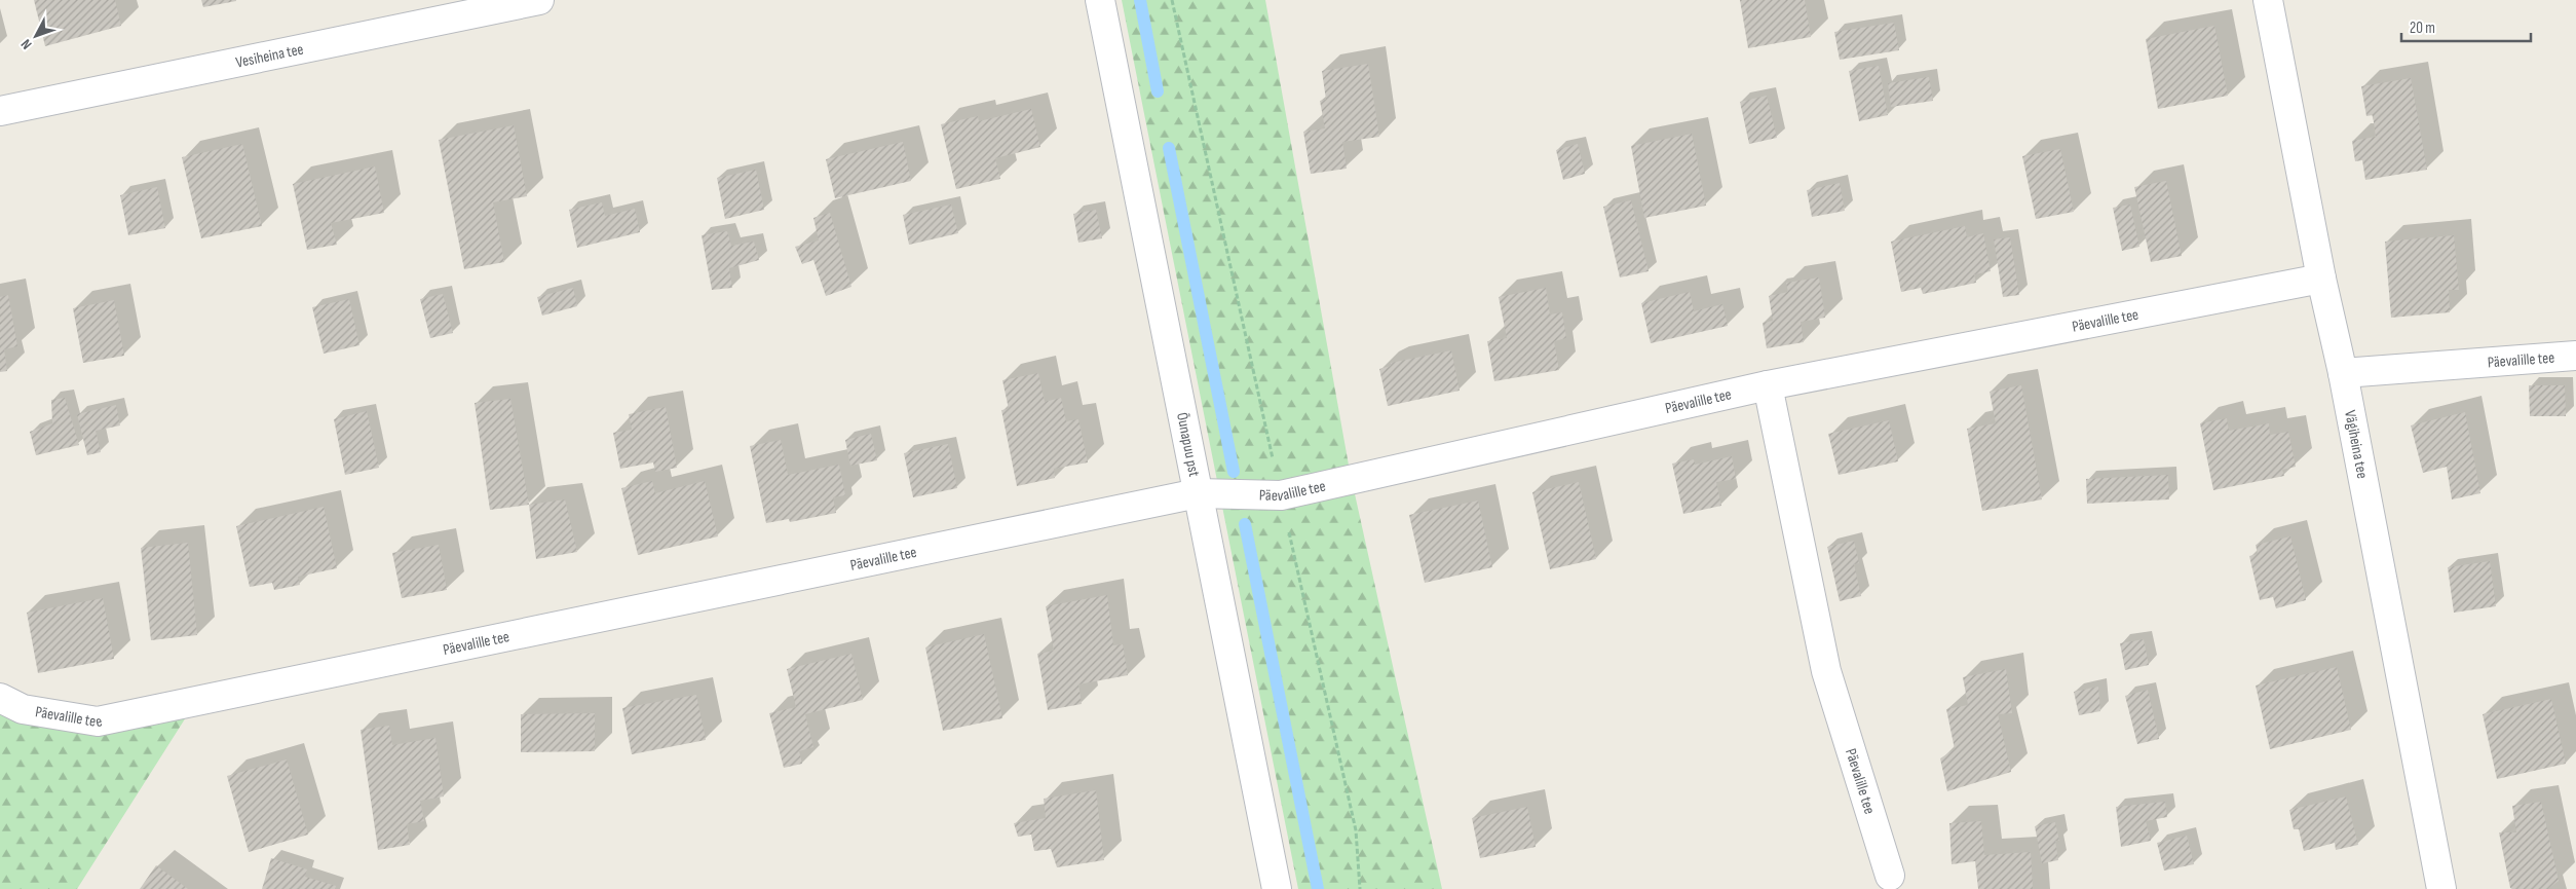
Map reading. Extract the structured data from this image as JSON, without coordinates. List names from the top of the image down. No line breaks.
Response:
{"streets":{"street":["Vesiheina tee","Päevalille tee","Vägiheina tee","Õunapuu pst"]},"crossings":[["Päevalille tee","Vägiheina tee"],["Päevalille tee","Õunapuu pst"]],"scale_bar":"20 m","north":"bottom left"}
